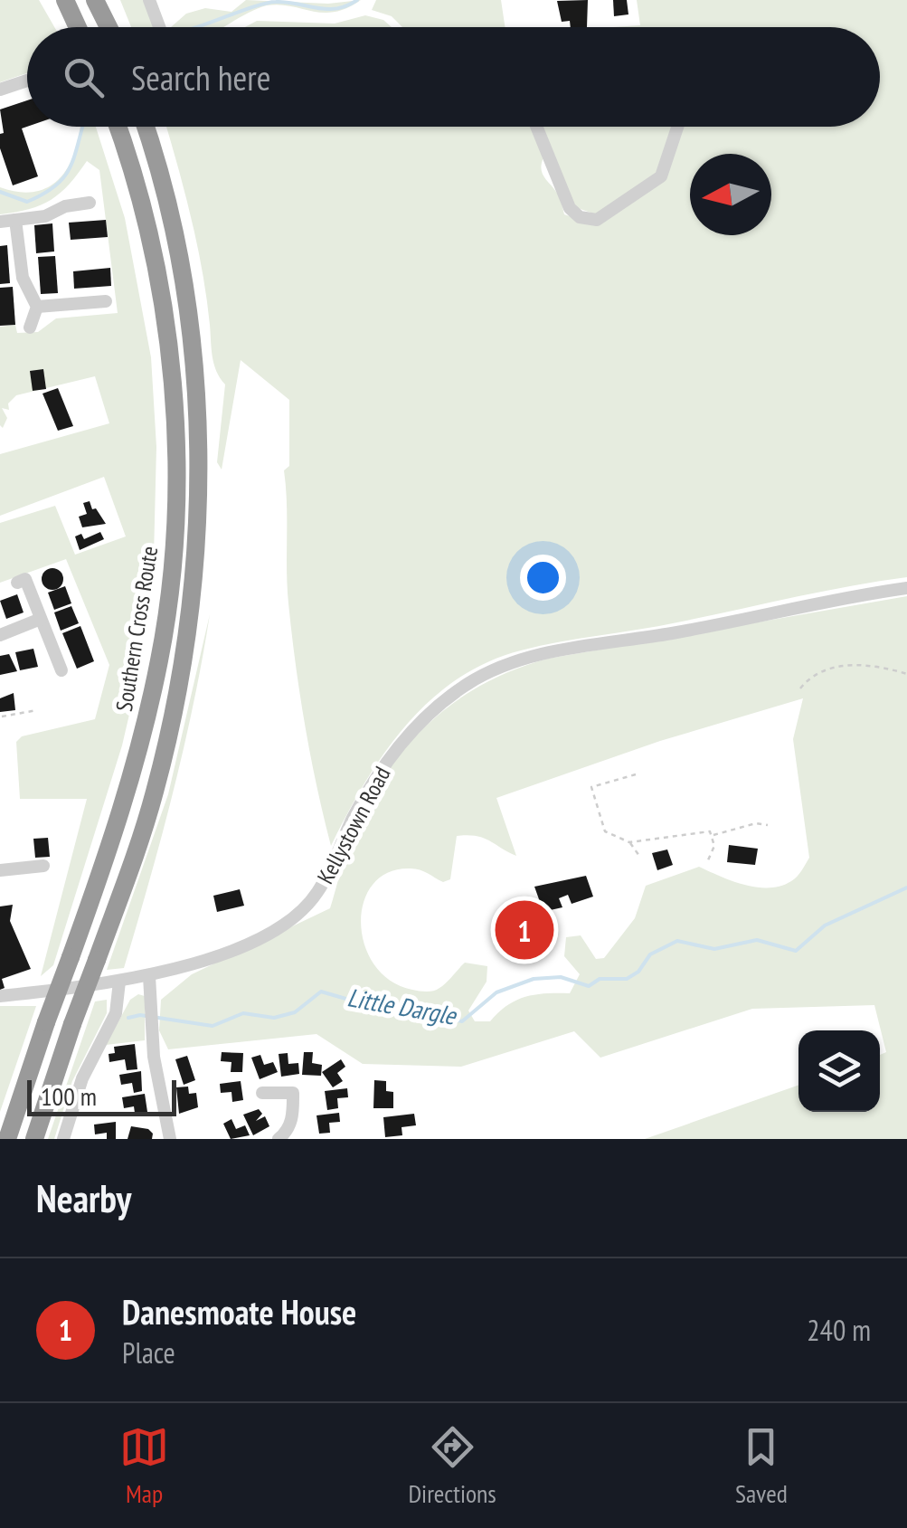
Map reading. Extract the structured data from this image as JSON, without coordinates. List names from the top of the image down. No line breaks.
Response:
{"streets":{"highway":["Southern Cross Route"],"street":["Kellystown Road"]},"water":["Little Dargle"],"scale_bar":"100 m","north":"left","page":{"search":"Search here","pins":"1","scale":"100 m","heading":"Nearby","list":[{"mark":"1","name":"Danesmoate House","note":"Place","value":"240 m"}],"nav":["Map","Directions","Saved"]}}
